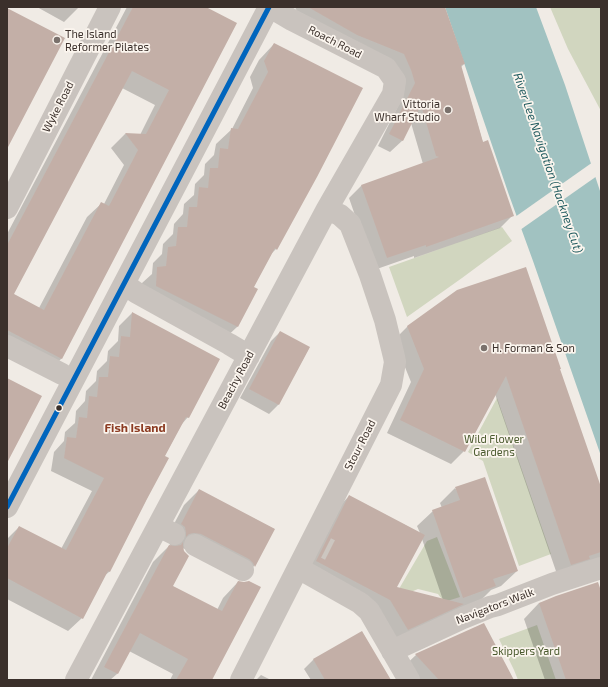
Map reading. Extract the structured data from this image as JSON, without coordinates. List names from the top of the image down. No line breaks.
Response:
{"streets":{"street":["Roach Road","Wyke Road","Beachy Road","Stour Road","Navigators Walk"]},"crossings":[["Roach Road","Beachy Road"],["Beachy Road","Stour Road"]],"districts":["Fish Island"],"water":["River Lee Navigation (Hackney Cut)"],"parks":["Wild Flower Gardens","Skippers Yard"],"places":["The Island Reformer Pilates","Vittoria Wharf Studio","H. Forman & Son"]}
